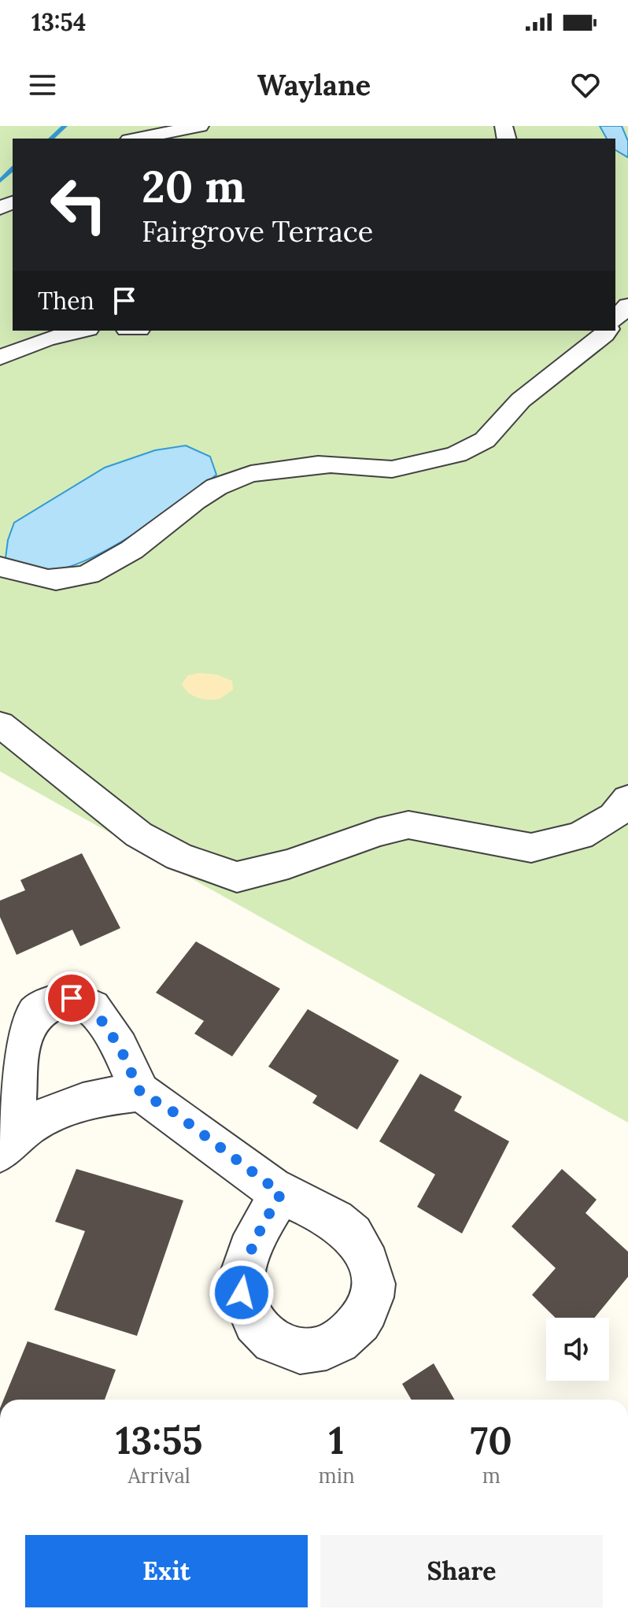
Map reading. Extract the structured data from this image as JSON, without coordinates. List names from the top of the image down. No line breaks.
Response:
{"page":{"status":"13:54","header":"Waylane","turn":["20 m","Fairgrove Terrace"],"then":"Then","eta":["13:55","Arrival","1","min","70","m"],"buttons":["Exit","Share"]}}
